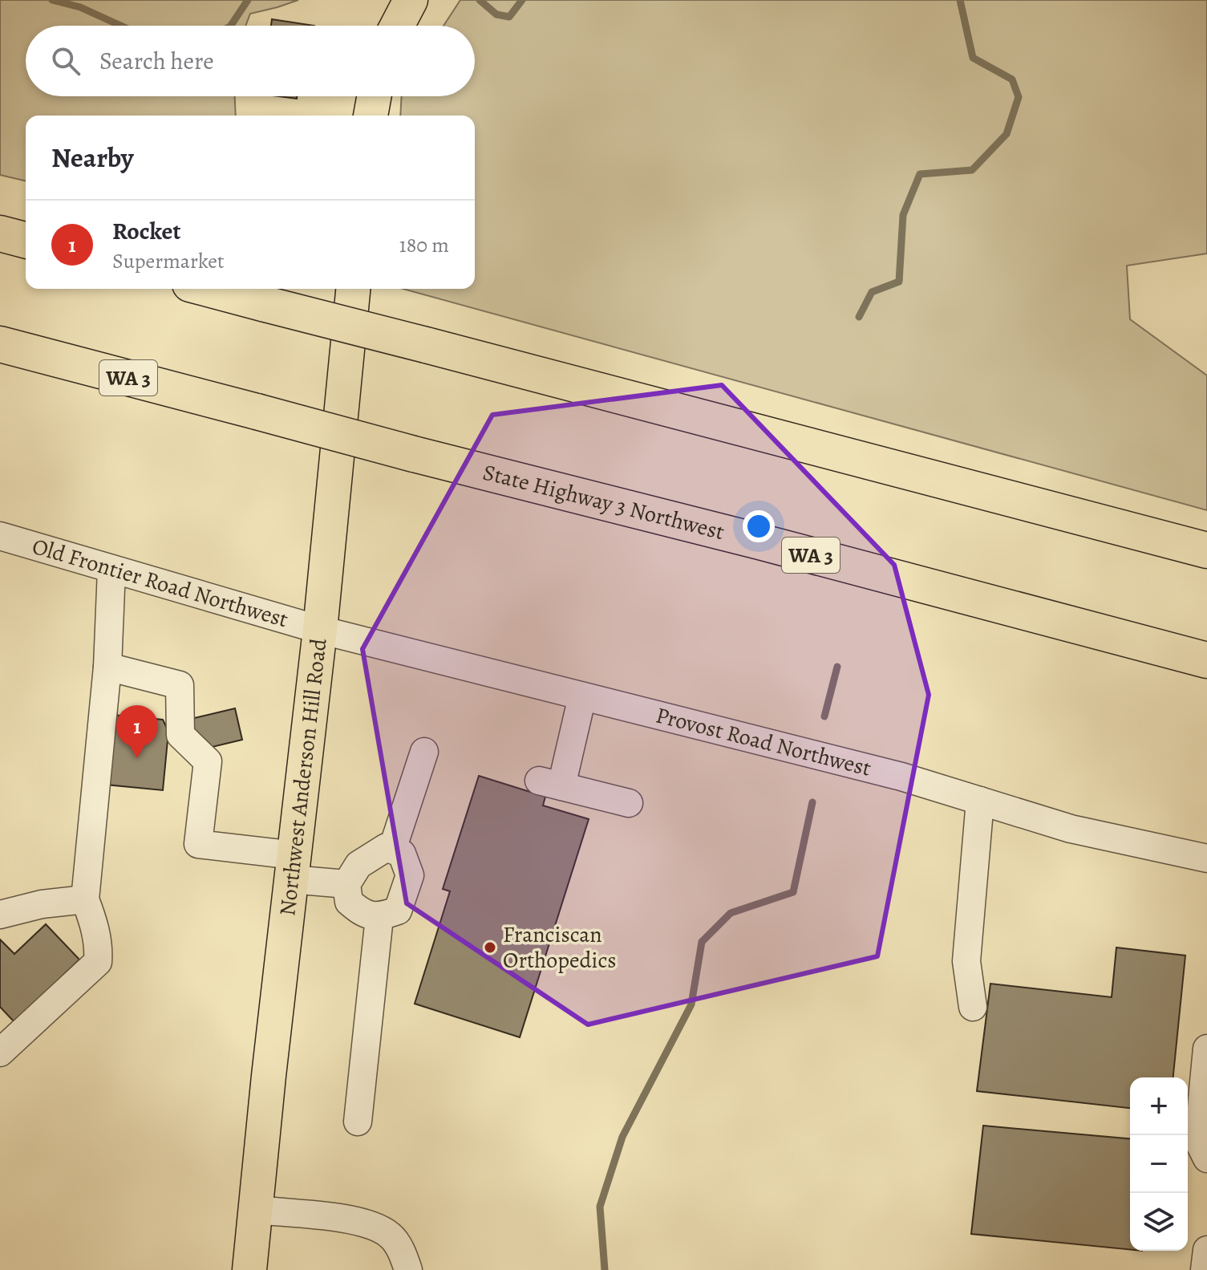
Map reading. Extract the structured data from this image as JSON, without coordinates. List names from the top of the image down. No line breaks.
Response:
{"streets":{"highway":["WA 3","State Highway 3 Northwest"],"main road":["Northwest Anderson Hill Road"],"street":["Old Frontier Road Northwest","Provost Road Northwest"]},"crossings":[["Old Frontier Road Northwest","Provost Road Northwest"],["Old Frontier Road Northwest","Northwest Anderson Hill Road"],["Provost Road Northwest","Northwest Anderson Hill Road"]],"places":["Franciscan Orthopedics"],"page":{"search":"Search here","heading":"Nearby","list":[{"mark":"1","name":"Rocket","note":"Supermarket","value":"180 m"}],"pins":"1","map_buttons":["+","−"]}}
